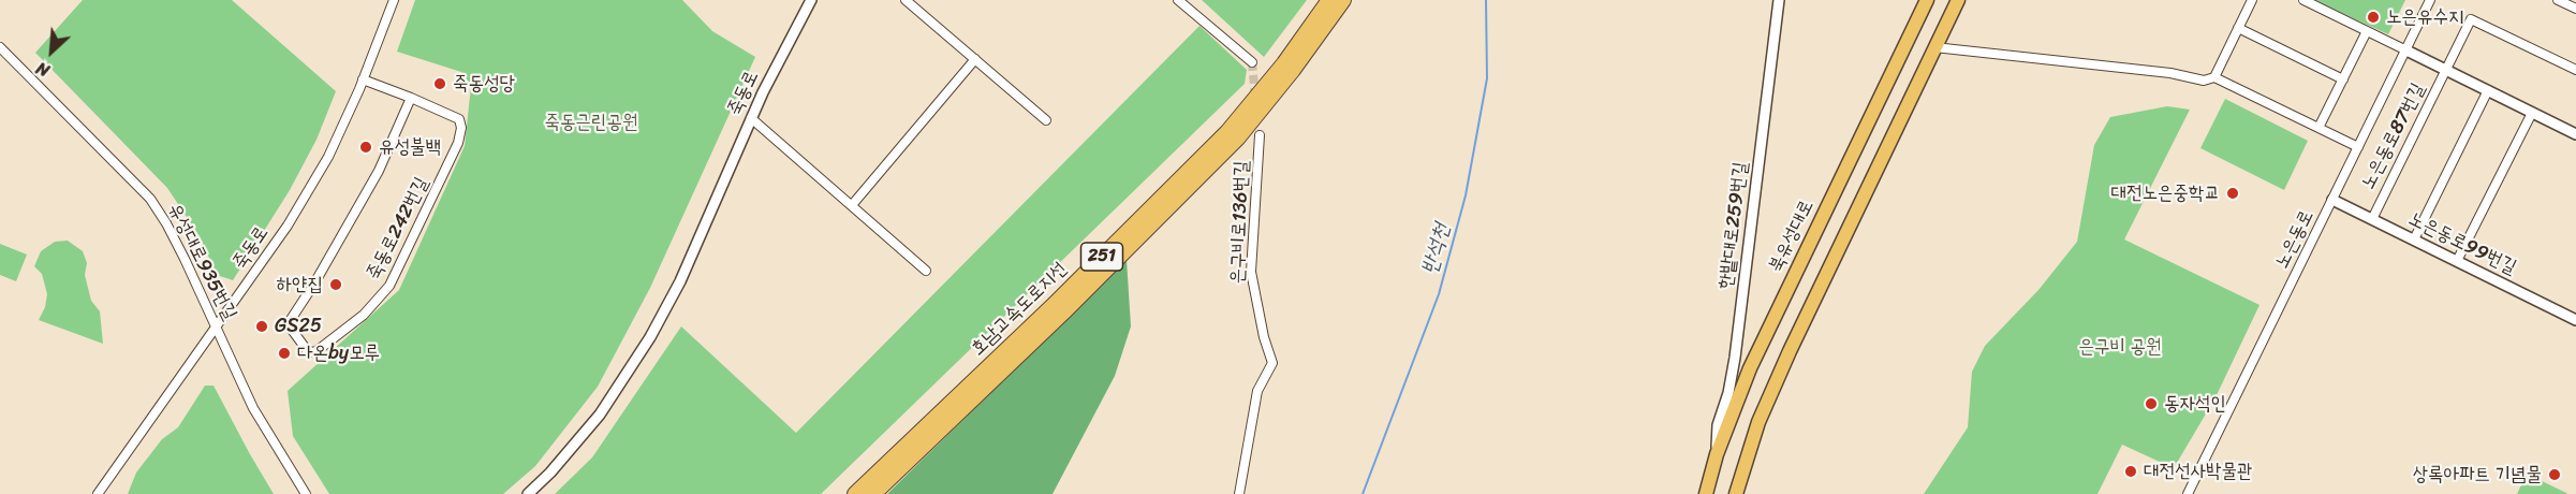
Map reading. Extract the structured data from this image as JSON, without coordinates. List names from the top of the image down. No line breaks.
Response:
{"streets":{"highway":["251","호남고속도로지선"],"main road":["북유성대로"],"street":["죽동로","노은동로87번길","은구비로136번길","한밭대로259번길","죽동로242번길","노은동로","노은동로99번길","유성대로935번길"]},"crossings":[["죽동로","죽동로242번길"],["죽동로","유성대로935번길"],["노은동로87번길","노은동로"],["노은동로87번길","노은동로99번길"],["한밭대로259번길","북유성대로"],["노은동로","노은동로99번길"]],"water":["반석천"],"parks":["죽동근린공원","은구비 공원"],"places":["노은유수지","죽동성당","유성불백","대전노은중학교","하얀집","GS25","다온by모루","동자석인","대전선사박물관","상록아파트 기념물"],"north":"bottom left"}
